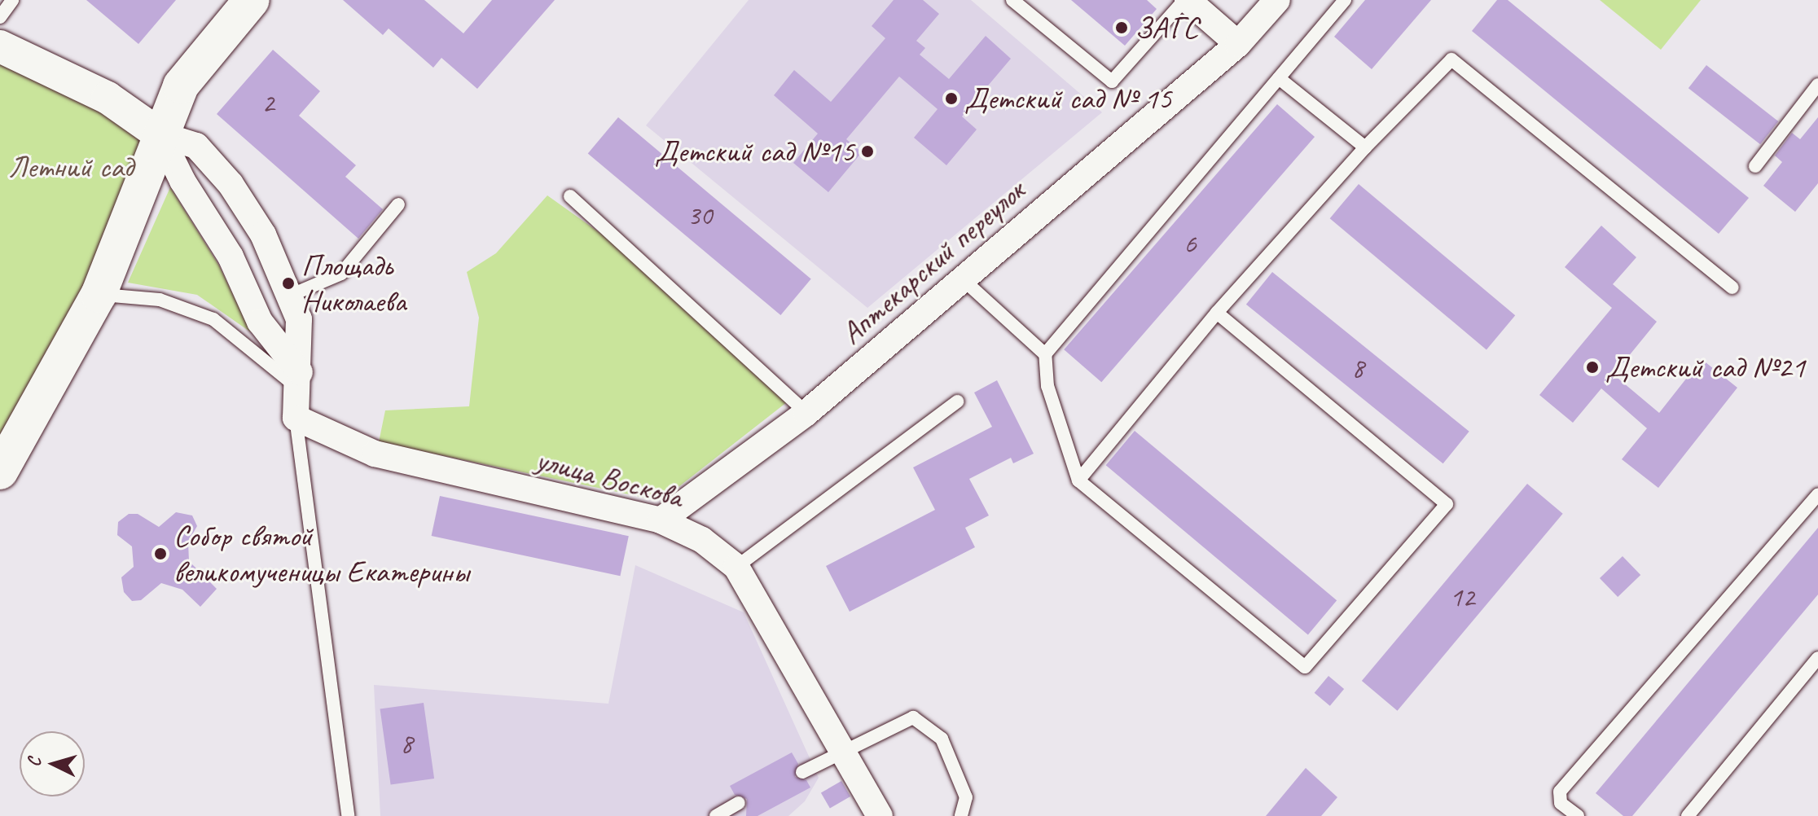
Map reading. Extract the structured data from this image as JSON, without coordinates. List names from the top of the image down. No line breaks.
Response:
{"streets":{"street":["Аптекарский переулок","улица Воскова"]},"crossings":[["Аптекарский переулок","улица Воскова"]],"parks":["Летний сад"],"places":["ЗАГС","Детский сад № 15","Детский сад №15","Площадь Николаева","Детский сад №21","Собор святой великомученицы Екатерины"],"house_numbers":["2","30","6","8","12","8"],"north":"left"}
